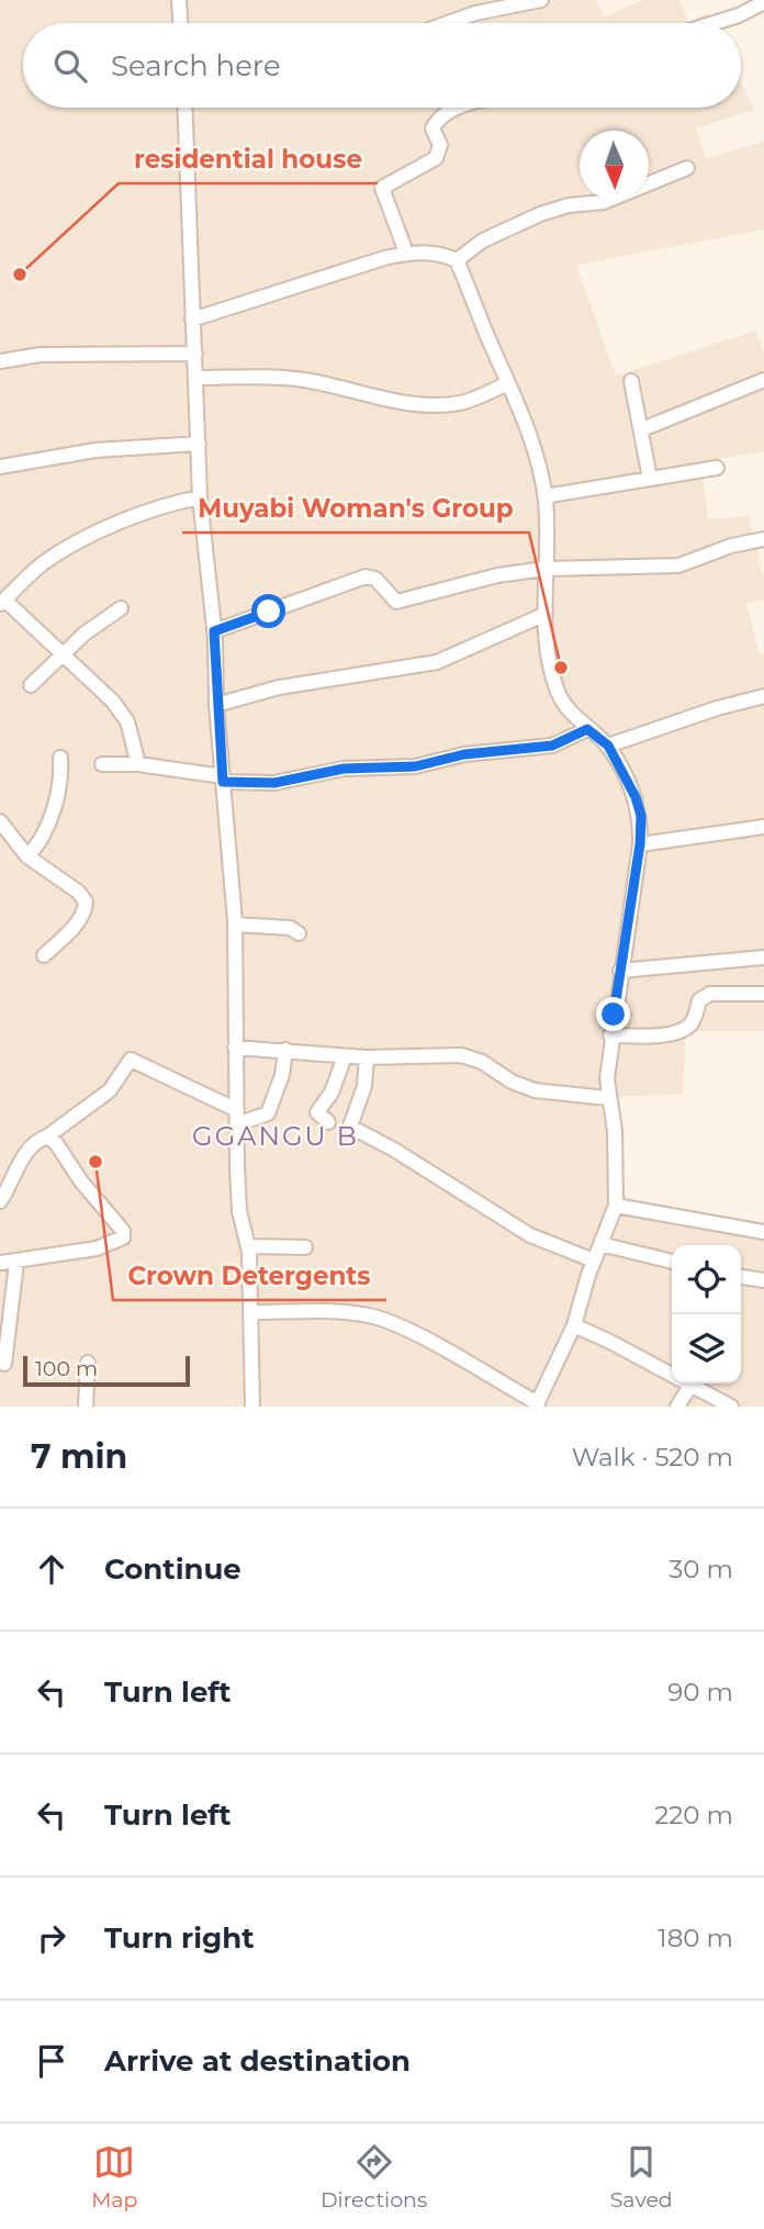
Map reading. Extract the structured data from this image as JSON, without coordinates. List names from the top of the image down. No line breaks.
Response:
{"districts":["GGANGU B"],"places":["residential house","Muyabi Woman's Group","Crown Detergents"],"scale_bar":"100 m","north":"bottom","page":{"search":"Search here","scale":"100 m","heading":["7 min","Walk · 520 m"],"list":[["Continue","30 m"],["Turn left","90 m"],["Turn left","220 m"],["Turn right","180 m"],"Arrive at destination"],"nav":["Map","Directions","Saved"]}}
